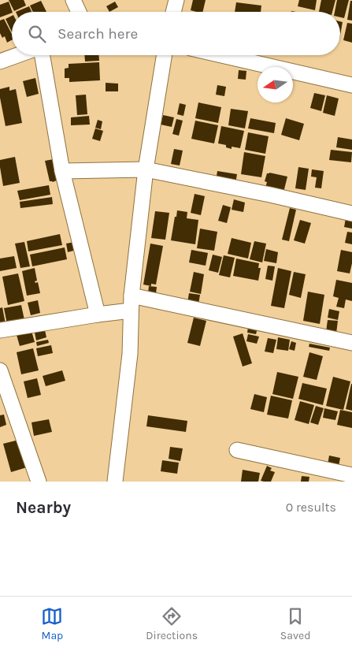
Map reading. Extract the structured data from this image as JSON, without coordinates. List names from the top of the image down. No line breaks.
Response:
{"north":"left","page":{"search":"Search here","heading":["Nearby","0 results"],"nav":["Map","Directions","Saved"]}}
